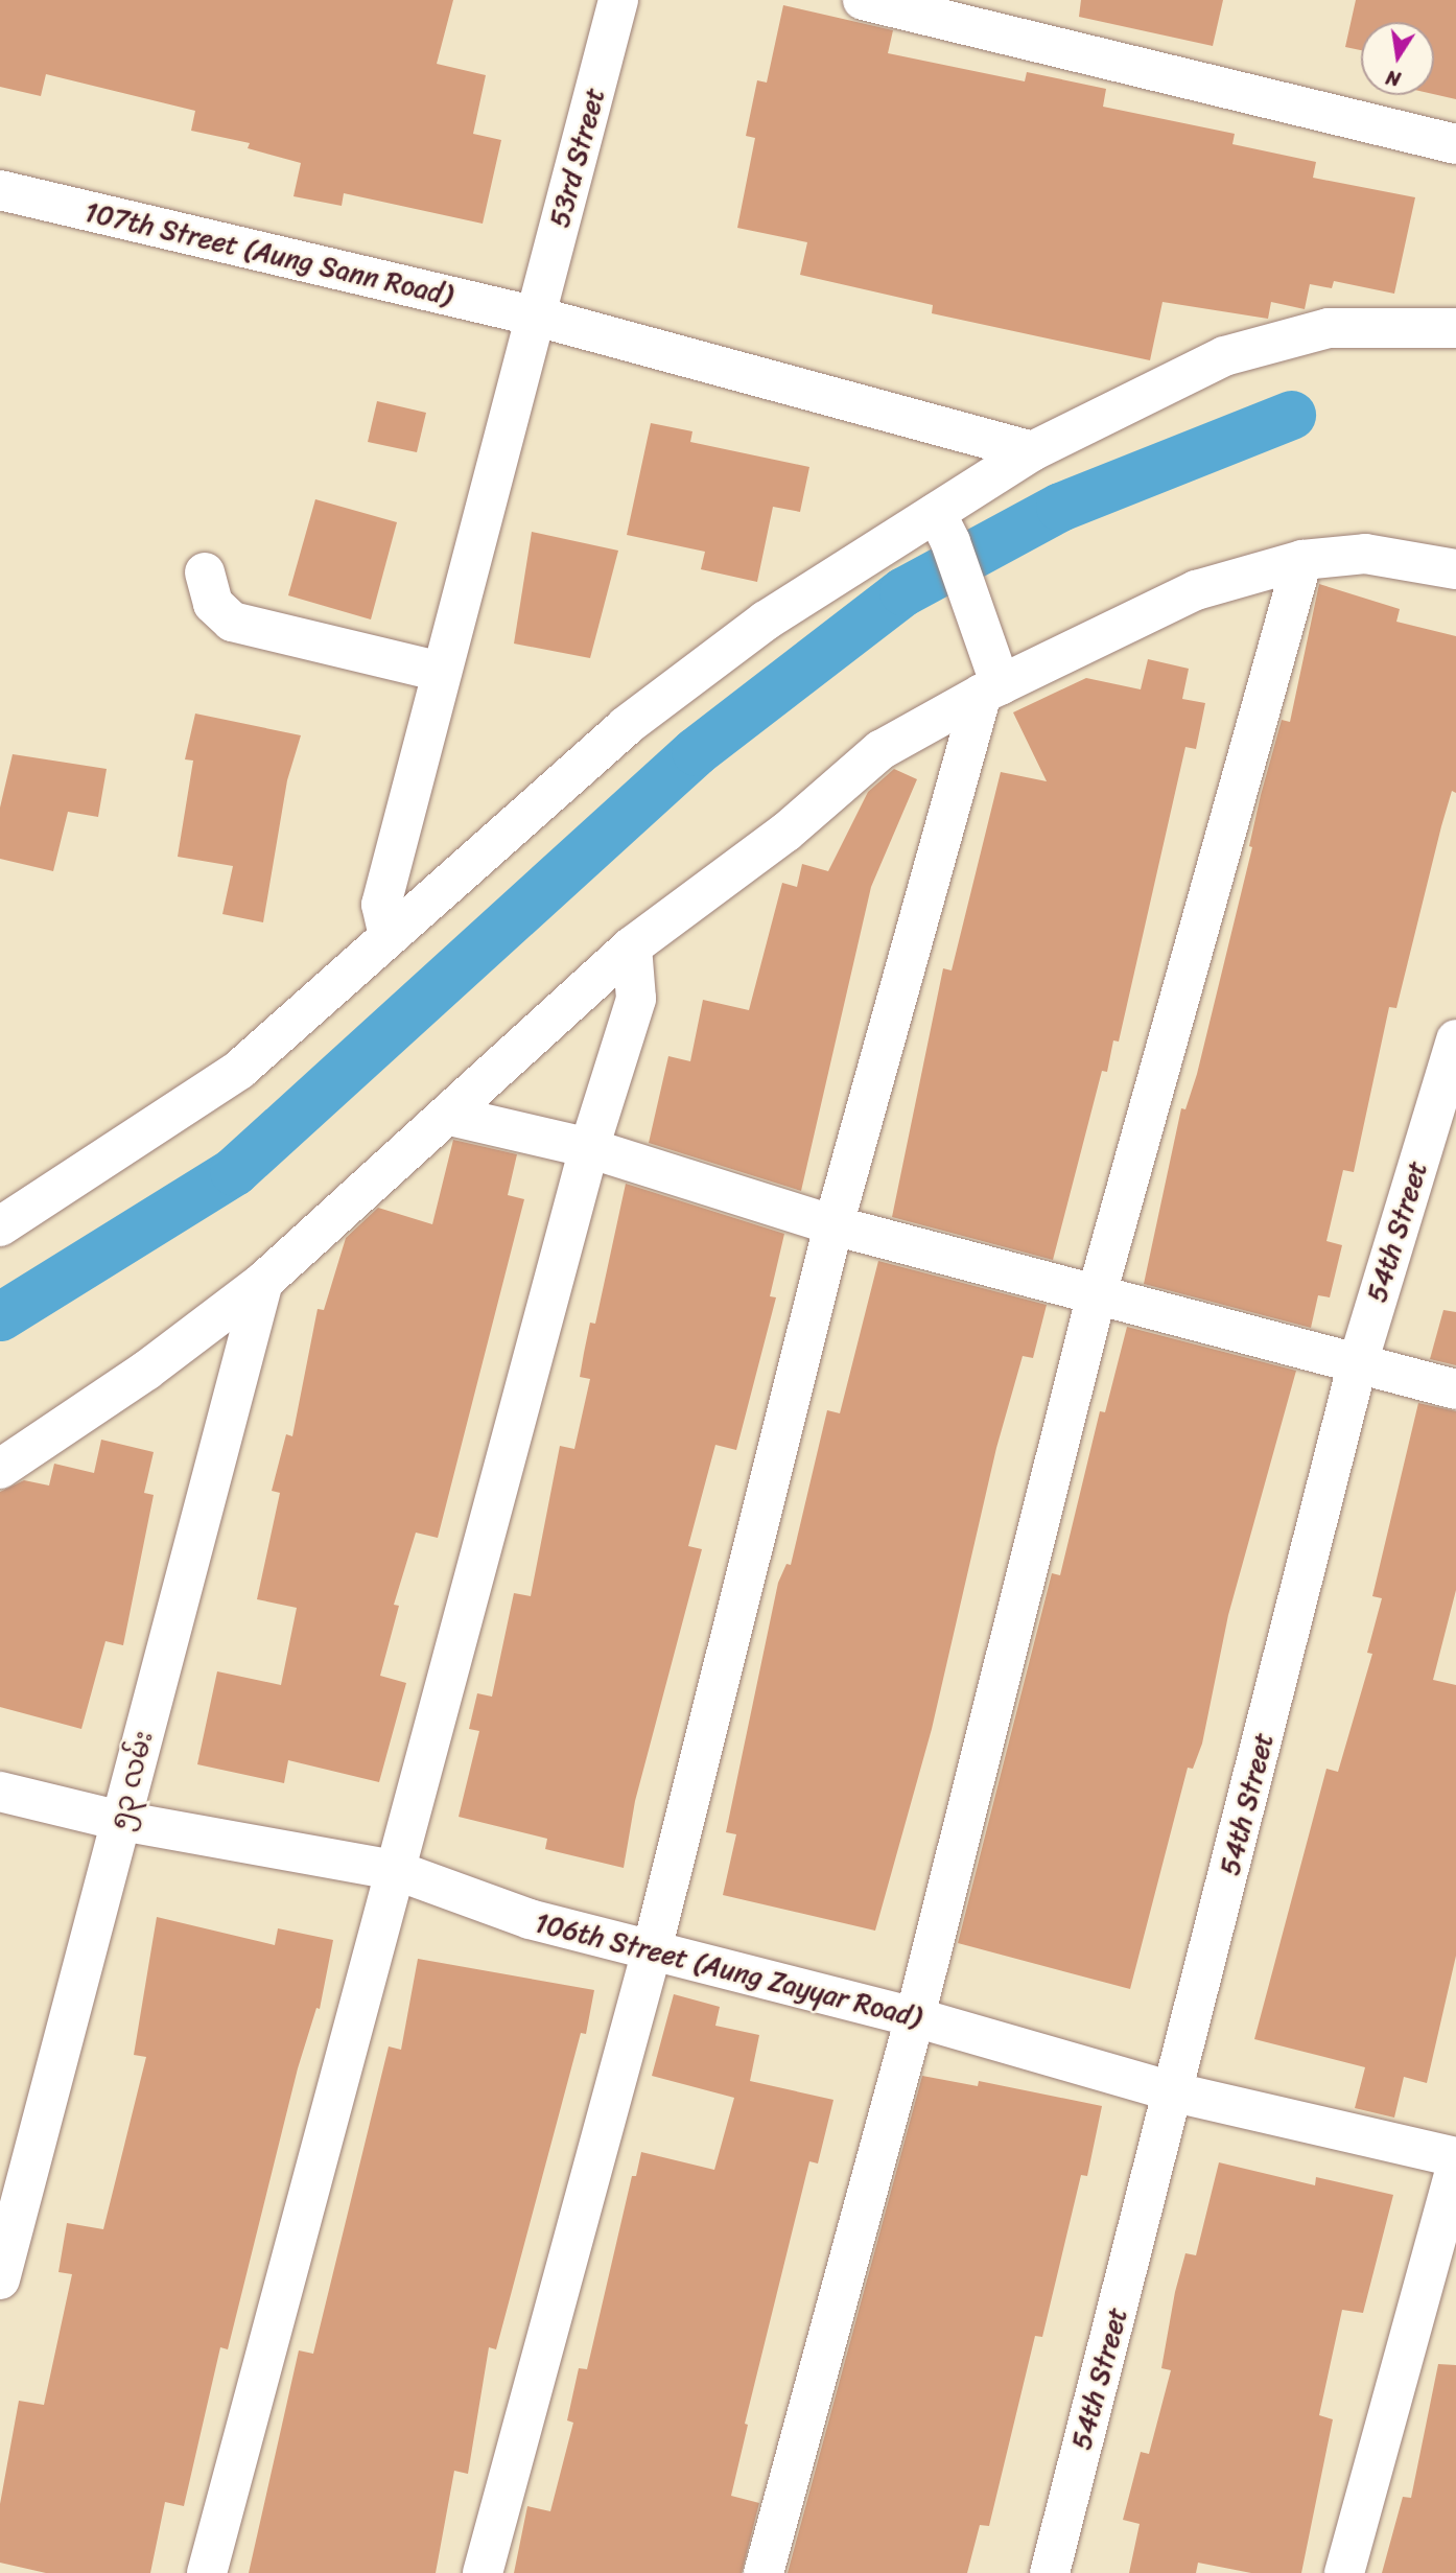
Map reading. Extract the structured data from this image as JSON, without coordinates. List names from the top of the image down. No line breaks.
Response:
{"streets":{"street":["53rd Street","107th Street (Aung Sann Road)","54th Street","၅၃ လမ်း","106th Street (Aung Zayyar Road)"]},"crossings":[["53rd Street","107th Street (Aung Sann Road)"],["54th Street","106th Street (Aung Zayyar Road)"],["၅၃ လမ်း","106th Street (Aung Zayyar Road)"]],"north":"bottom"}
